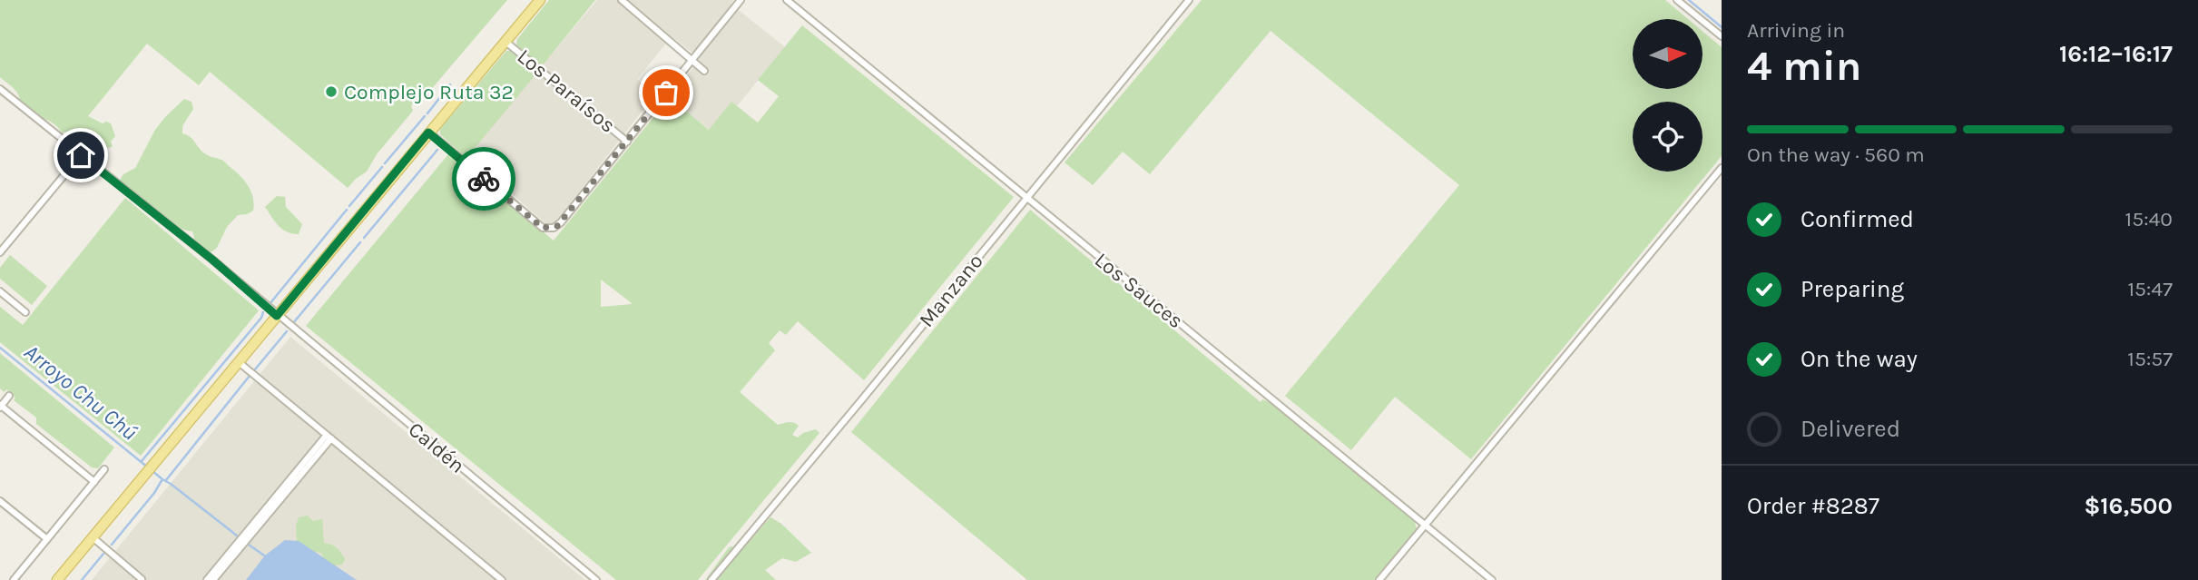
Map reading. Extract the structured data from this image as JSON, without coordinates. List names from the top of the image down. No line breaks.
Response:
{"streets":{"street":["Los Paraísos","Manzano","Los Sauces","Caldén"]},"crossings":[["Manzano","Los Sauces"]],"water":["Arroyo Chu Chú"],"places":["Complejo Ruta 32"],"north":"right","page":{"heading":["4 min","Arriving in","16:12–16:17"],"panel":["Order #8287","$16,500"],"bar":"On the way · 560 m","list":[["Confirmed","15:40"],["Preparing","15:47"],["On the way","15:57"],"Delivered"]}}
